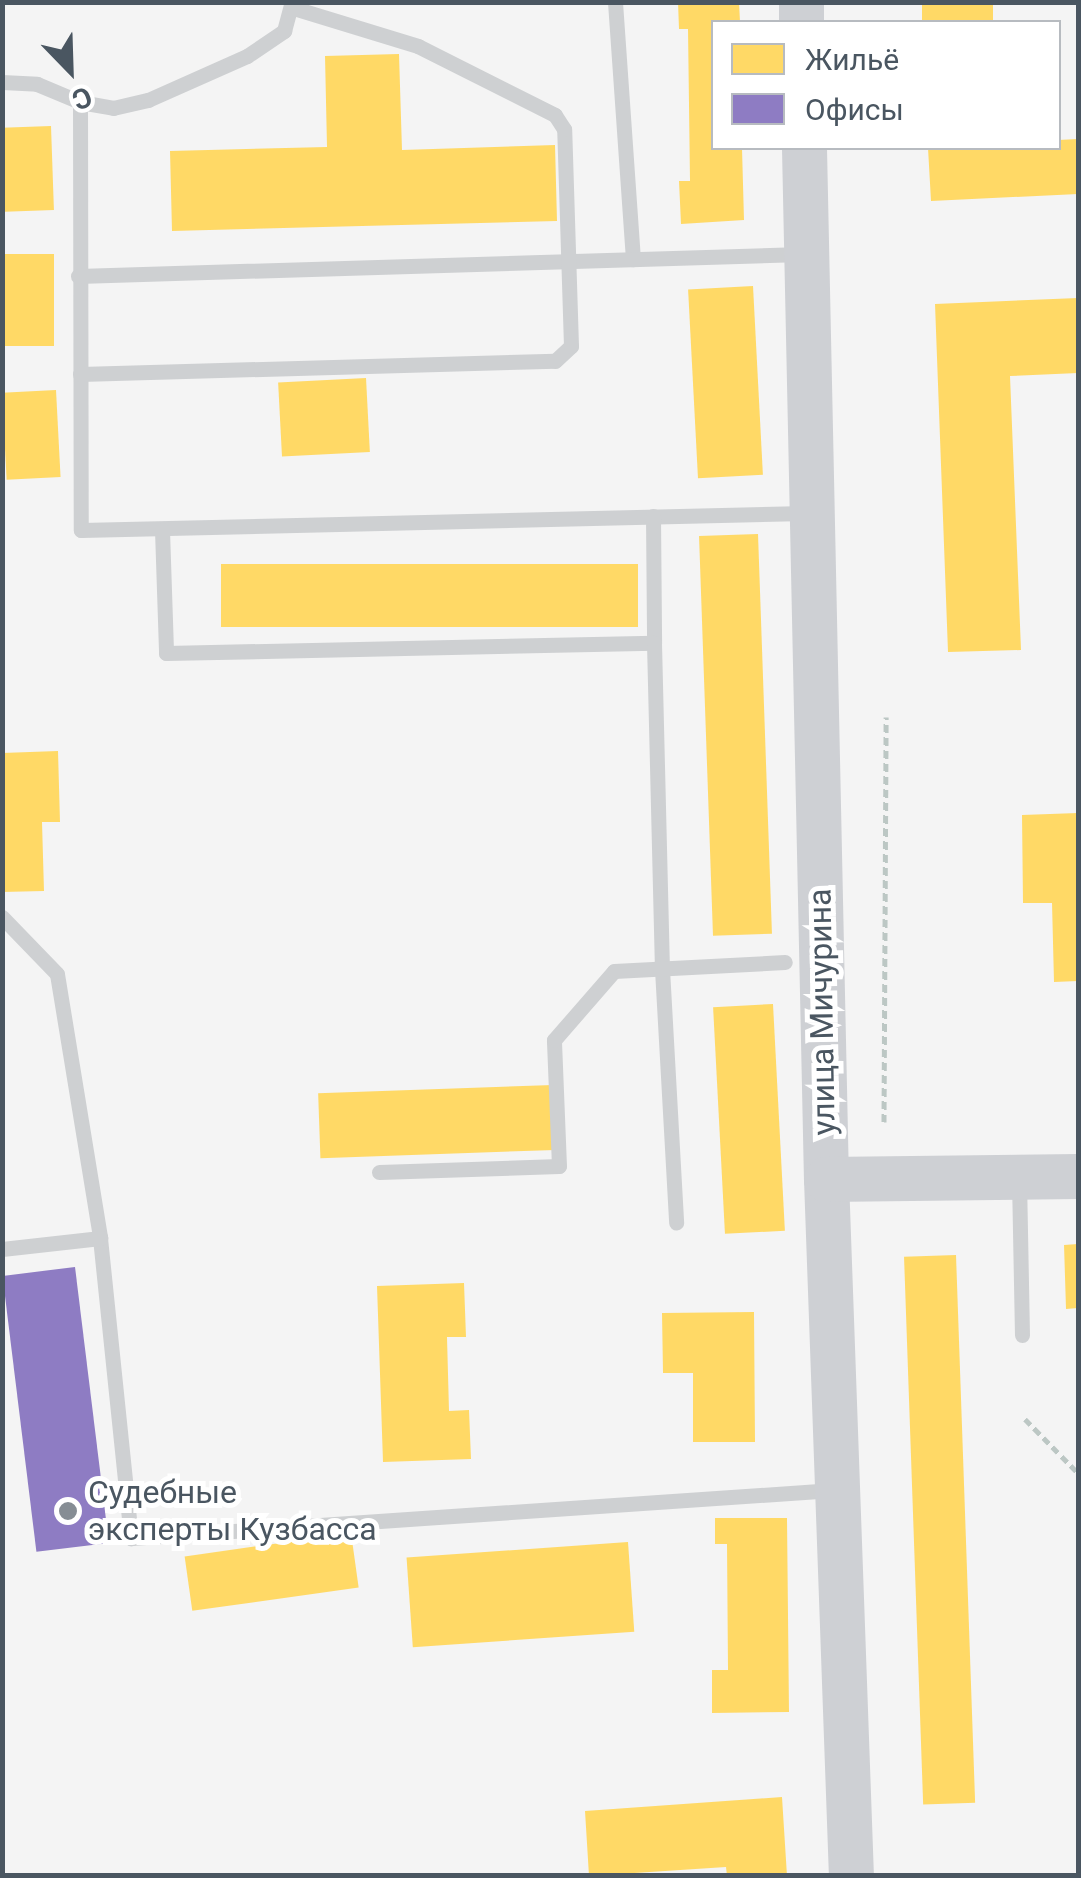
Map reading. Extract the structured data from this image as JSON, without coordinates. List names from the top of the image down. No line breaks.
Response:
{"streets":{"street":["улица Мичурина"]},"places":["Судебные эксперты Кузбасса"],"legend":["Жильё","Офисы"],"north":"bottom right"}
